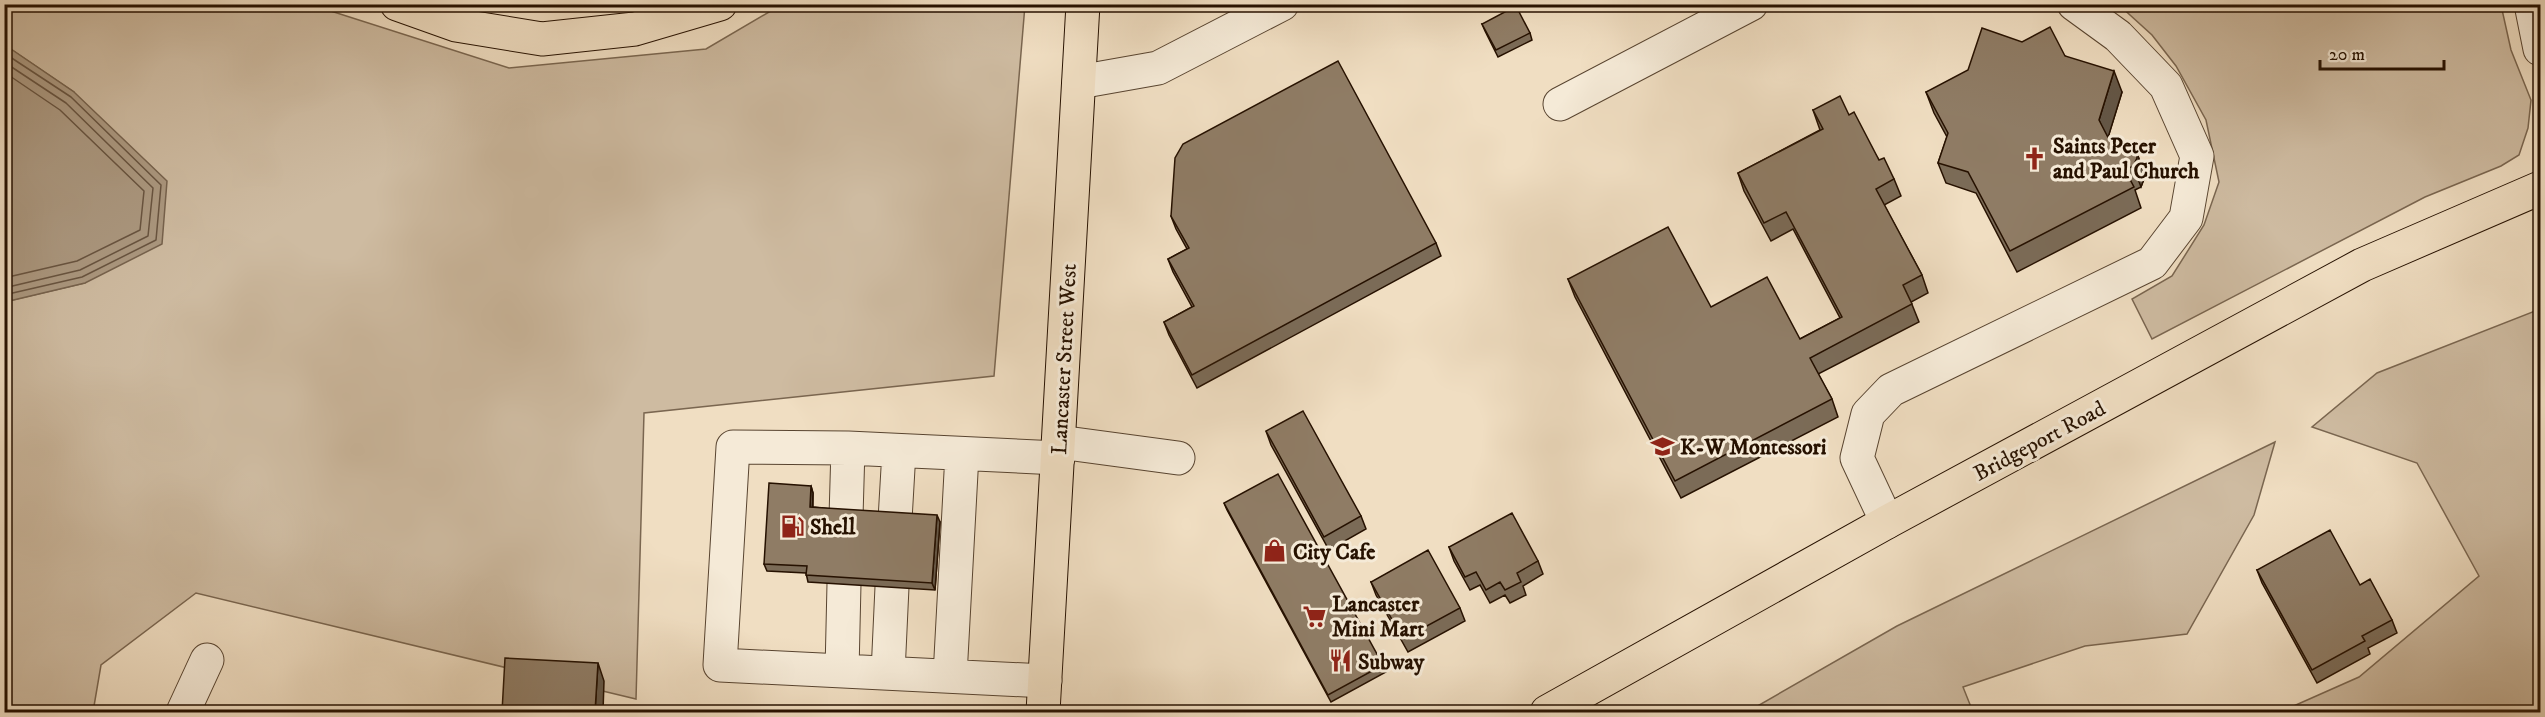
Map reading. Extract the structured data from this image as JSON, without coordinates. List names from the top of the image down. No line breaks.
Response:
{"streets":{"main road":["Lancaster Street West","Bridgeport Road"]},"places":{"church":["Saints Peter and Paul Church"],"school or university":["K-W Montessori"],"fuel station":["Shell"],"shop":["City Cafe"],"supermarket":["Lancaster Mini Mart"],"restaurant":["Subway"]},"scale_bar":"20 m"}
